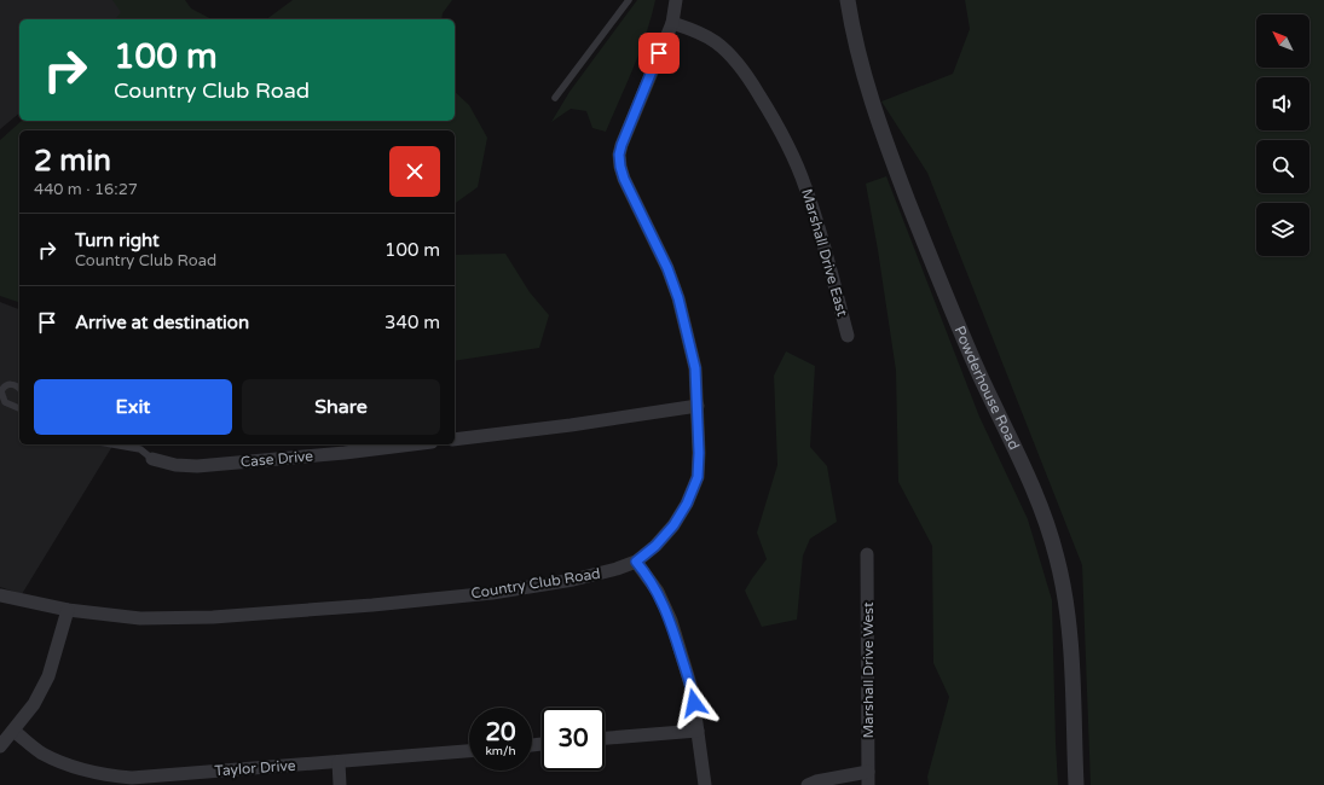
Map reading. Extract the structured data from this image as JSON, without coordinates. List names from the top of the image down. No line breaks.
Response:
{"streets":{"street":["Marshall Drive East","Powderhouse Road","Case Drive","Country Club Road","Marshall Drive West","Taylor Drive"]},"crossings":[["Marshall Drive East","Country Club Road"]],"north":"top left","page":{"turn":["100 m","Country Club Road"],"heading":["2 min","440 m · 16:27"],"list":[{"name":"Turn right","note":"Country Club Road","value":"100 m"},{"name":"Arrive at destination","value":"340 m"}],"buttons":["Exit","Share"],"speed":"20 km/h","limit":"30"}}
